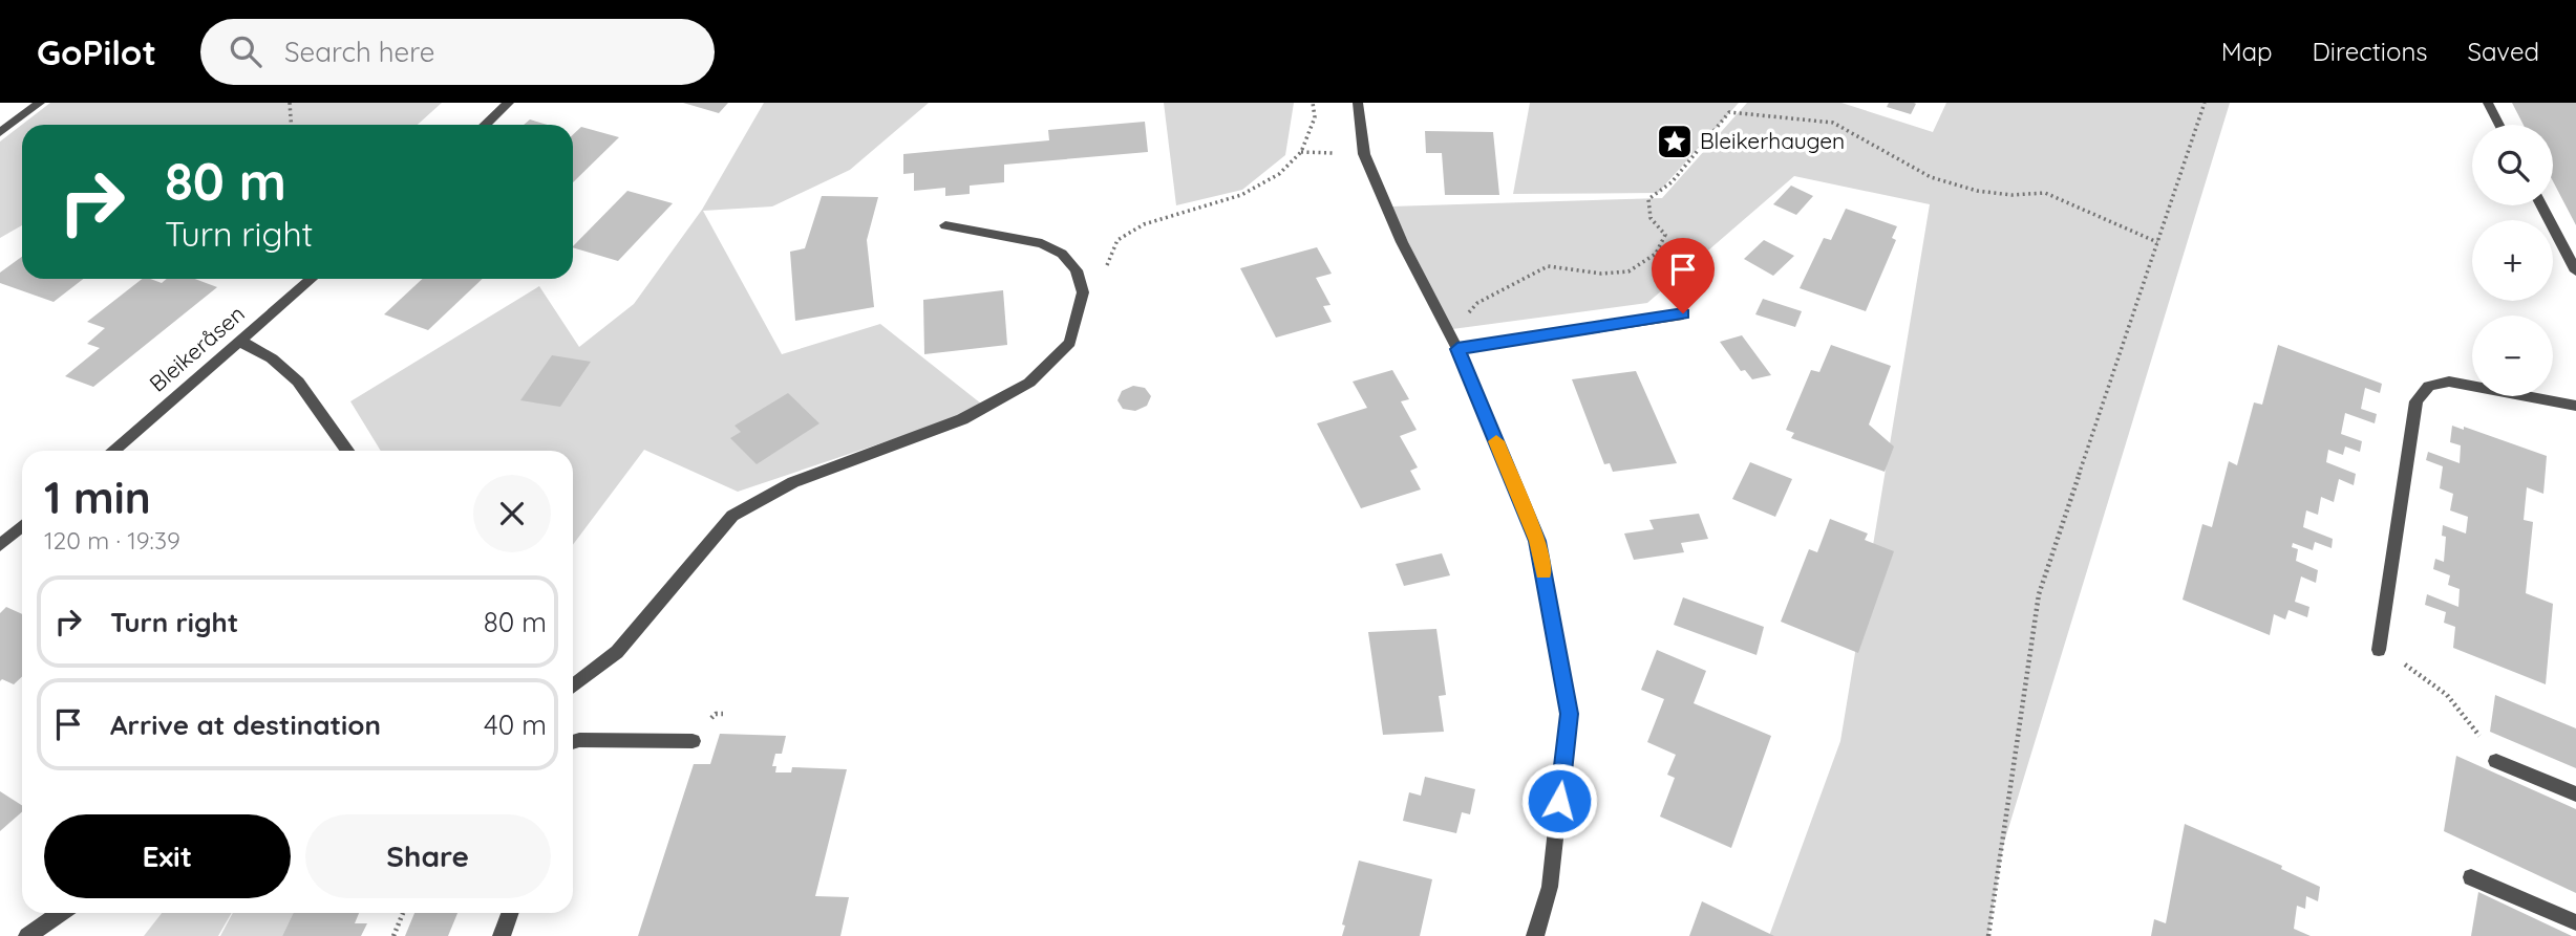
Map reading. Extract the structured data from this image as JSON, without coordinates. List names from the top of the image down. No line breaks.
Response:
{"streets":{"street":["Bleikeråsen"]},"places":{"place":["Bleikerhaugen"]},"page":{"header":"GoPilot","search":"Search here","nav":["Map","Directions","Saved"],"map_buttons":["+","−"],"turn":["80 m","Turn right"],"heading":["1 min","120 m · 19:39"],"list":[{"name":"Turn right","value":"80 m"},{"name":"Arrive at destination","value":"40 m"}],"buttons":["Exit","Share"]}}
